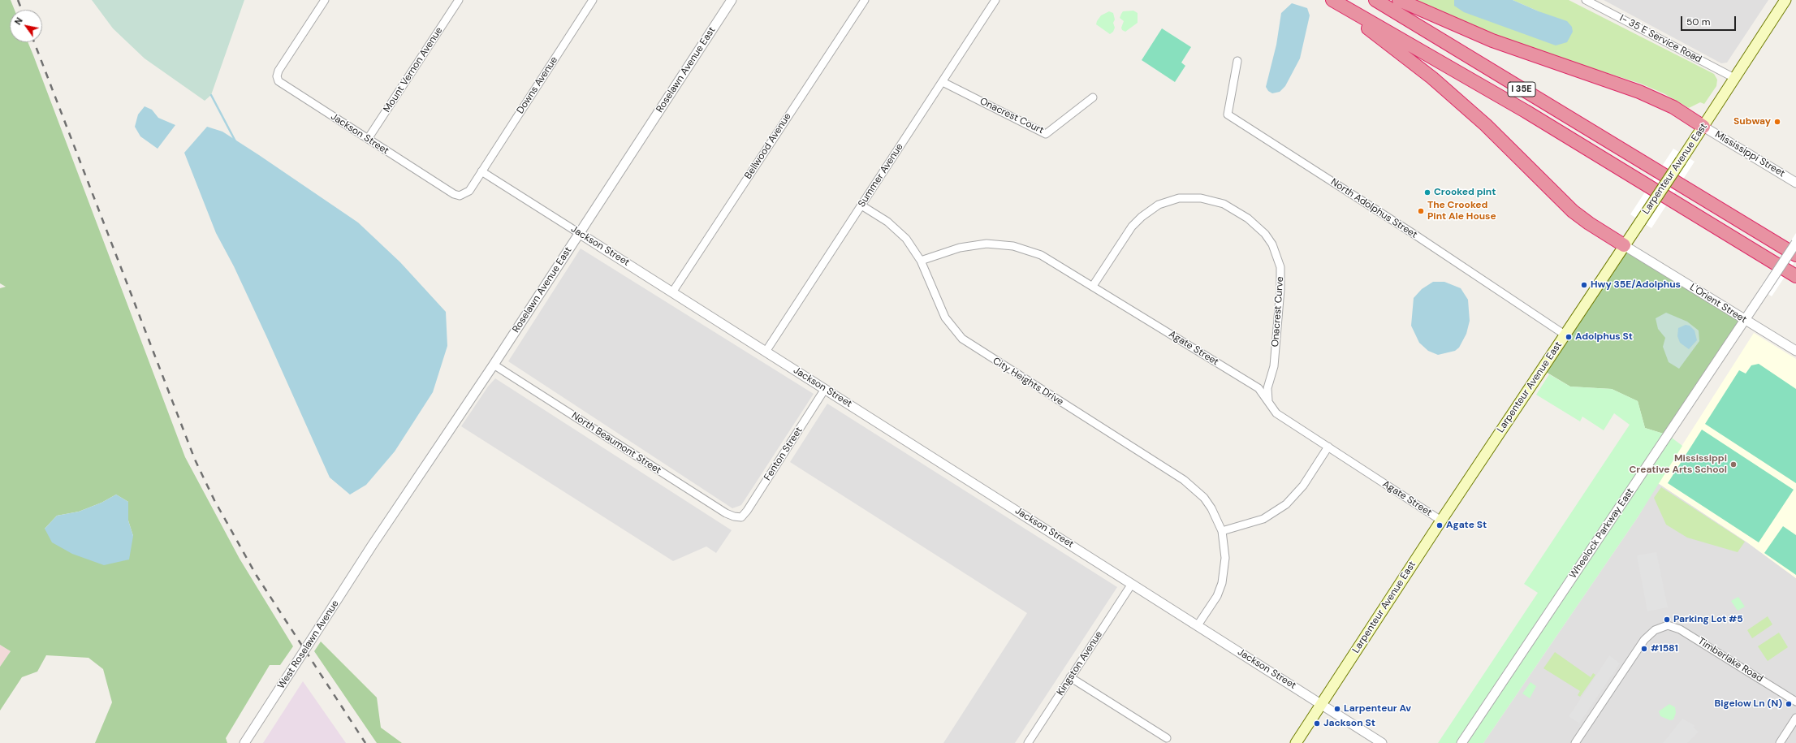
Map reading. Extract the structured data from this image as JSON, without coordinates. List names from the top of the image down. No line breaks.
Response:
{"streets":{"highway":["I 35E"],"main road":["Larpenteur Avenue East"],"street":["I- 35 E Service Road","Mount Vernon Avenue","Roselawn Avenue East","Downs Avenue","Onacrest Court","Jackson Street","Bellwood Avenue","Mississippi Street","Summer Avenue","North Adolphus Street","L'Orient Street","Onacrest Curve","Agate Street","City Heights Drive","North Beaumont Street","Fenton Street","Wheelock Parkway East","West Roselawn Avenue","Timberlake Road","Kingston Avenue"]},"crossings":[["I- 35 E Service Road","Larpenteur Avenue East"],["Mount Vernon Avenue","Jackson Street"],["Roselawn Avenue East","Jackson Street"],["Roselawn Avenue East","North Beaumont Street"],["Roselawn Avenue East","West Roselawn Avenue"],["Downs Avenue","Jackson Street"],["Onacrest Court","Summer Avenue"],["Jackson Street","Bellwood Avenue"],["Jackson Street","Larpenteur Avenue East"],["Jackson Street","Summer Avenue"],["Jackson Street","Fenton Street"],["Jackson Street","Kingston Avenue"],["Mississippi Street","Larpenteur Avenue East"],["Larpenteur Avenue East","North Adolphus Street"],["Larpenteur Avenue East","L'Orient Street"],["Larpenteur Avenue East","Agate Street"],["Summer Avenue","City Heights Drive"],["L'Orient Street","Wheelock Parkway East"],["Onacrest Curve","Agate Street"],["Agate Street","City Heights Drive"],["North Beaumont Street","Fenton Street"]],"places":["Subway","Crooked pint","The Crooked Pint Ale House","Hwy 35E/Adolphus","Adolphus St","Mississippi Creative Arts School","Agate St","Parking Lot #5","#1581","Bigelow Ln (N)","Larpenteur Av","Jackson St"],"scale_bar":"50 m","north":"top left"}
